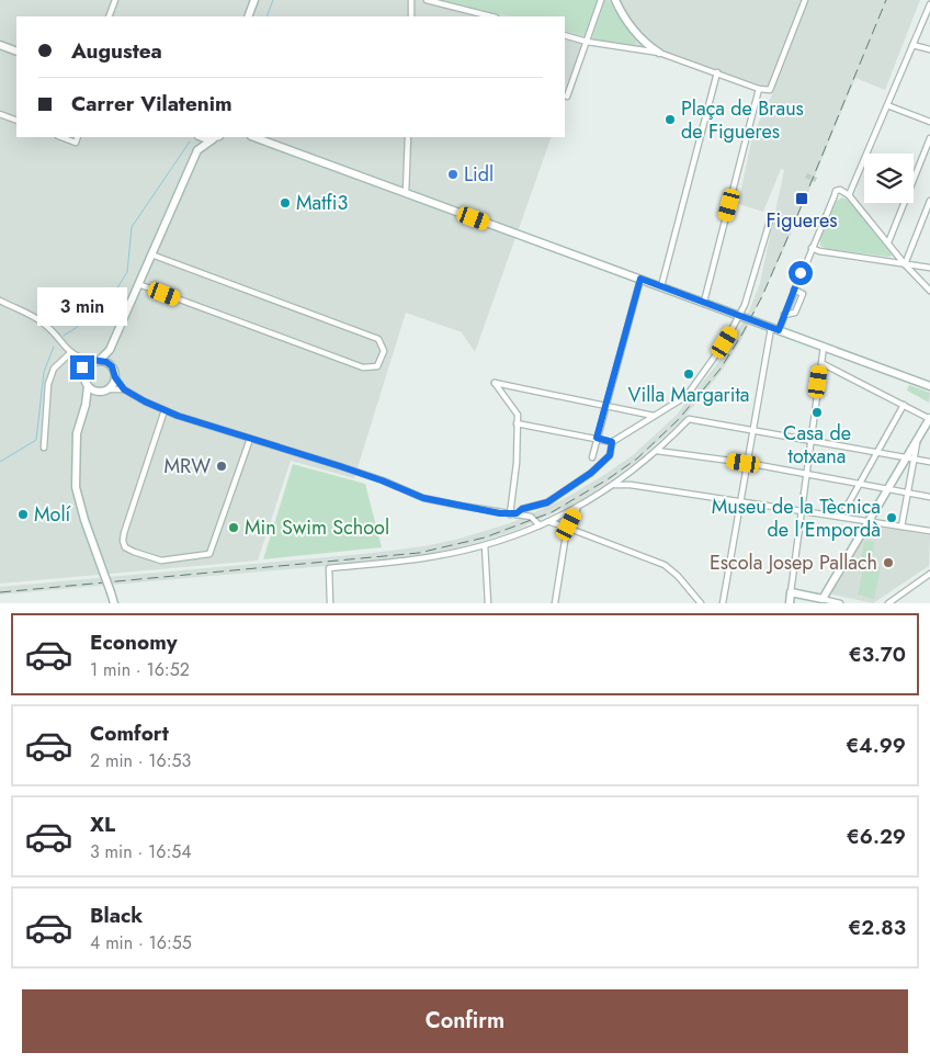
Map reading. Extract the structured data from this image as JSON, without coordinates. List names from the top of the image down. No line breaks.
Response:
{"places":{"other":["Plaça de Braus de Figueres","Lidl","Matfi3","Villa Margarita","Casa de totxana","MRW","Molí","Museu de la Tècnica de l'Empordà","Min Swim School","Escola Josep Pallach"],"transit":["Figueres"]},"page":{"banner":["Augustea","Carrer Vilatenim"],"bubble":"3 min","list":[{"name":"Economy","note":"1 min · 16:52","value":"€3.70"},{"name":"Comfort","note":"2 min · 16:53","value":"€4.99"},{"name":"XL","note":"3 min · 16:54","value":"€6.29"},{"name":"Black","note":"4 min · 16:55","value":"€2.83"}],"buttons":"Confirm"}}
